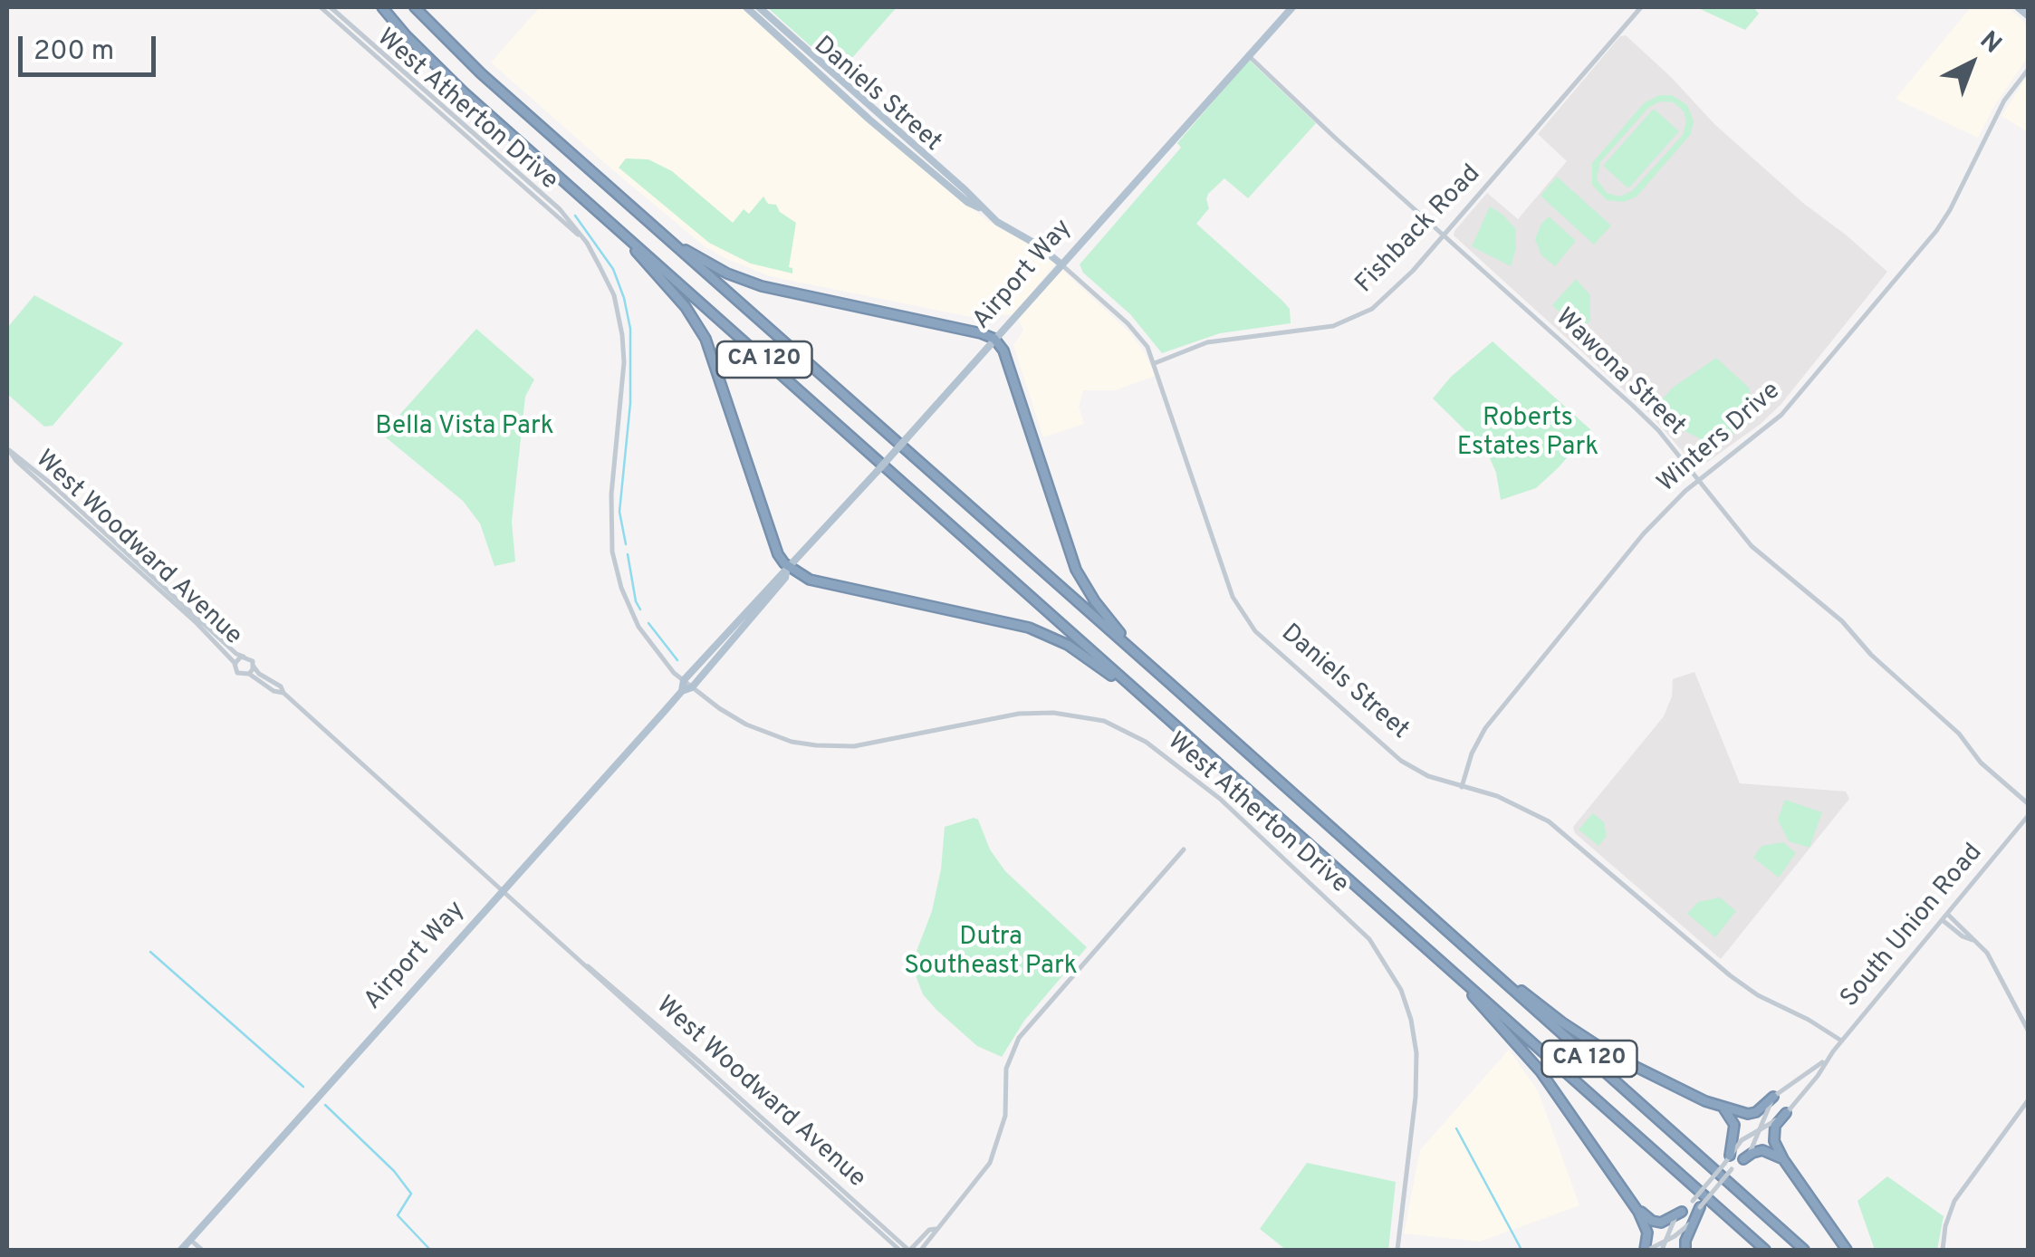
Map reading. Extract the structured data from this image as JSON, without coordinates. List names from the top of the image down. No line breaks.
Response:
{"streets":{"highway":["CA 120"],"main road":["Daniels Street","Airport Way"],"street":["West Atherton Drive","Fishback Road","Wawona Street","Winters Drive","West Woodward Avenue","South Union Road"]},"crossings":[["Daniels Street","Fishback Road"],["Daniels Street","Airport Way"],["Daniels Street","Winters Drive"],["Daniels Street","South Union Road"],["West Atherton Drive","Airport Way"],["Fishback Road","Wawona Street"],["Airport Way","Wawona Street"],["Airport Way","West Woodward Avenue"],["Wawona Street","Winters Drive"]],"parks":["Roberts Estates Park","Bella Vista Park","Dutra Southeast Park"],"scale_bar":"200 m","north":"top right"}
